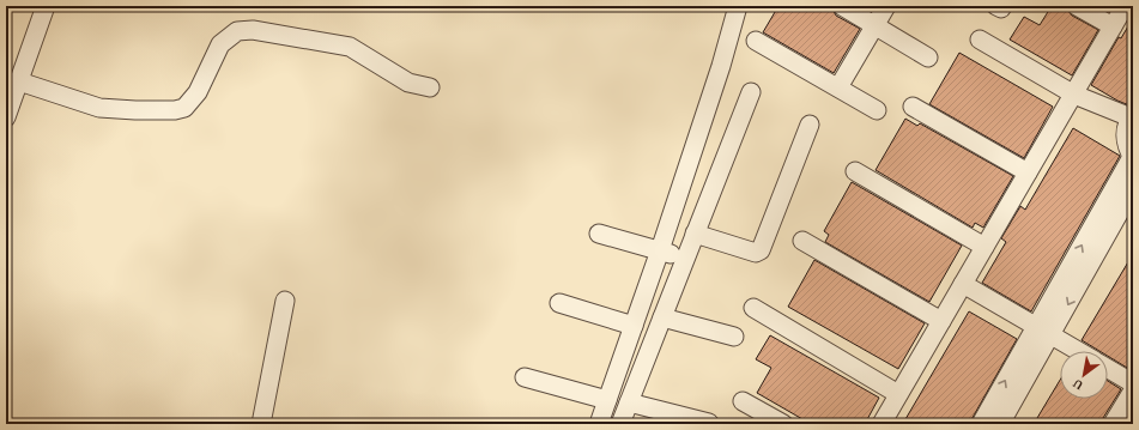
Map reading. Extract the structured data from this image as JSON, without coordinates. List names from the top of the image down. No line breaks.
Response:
{"north":"bottom left"}
